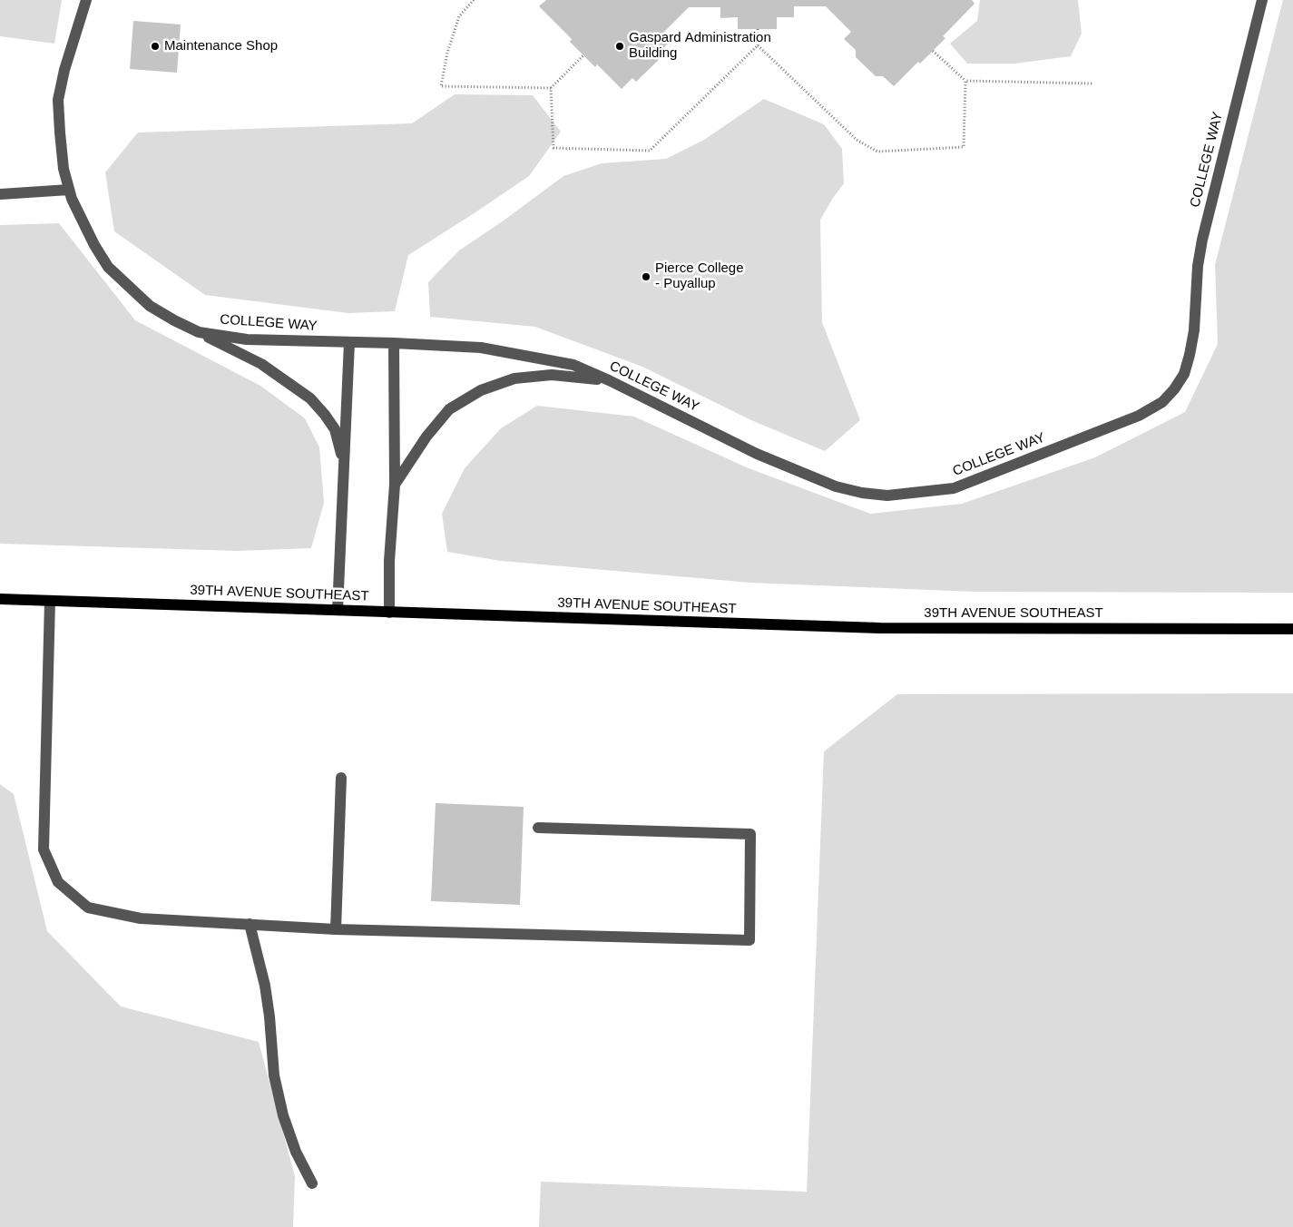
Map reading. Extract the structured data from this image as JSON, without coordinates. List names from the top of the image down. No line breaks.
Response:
{"streets":{"main road":["39TH AVENUE SOUTHEAST"],"street":["COLLEGE WAY"]},"places":["Maintenance Shop","Gaspard Administration Building","Pierce College - Puyallup"]}
